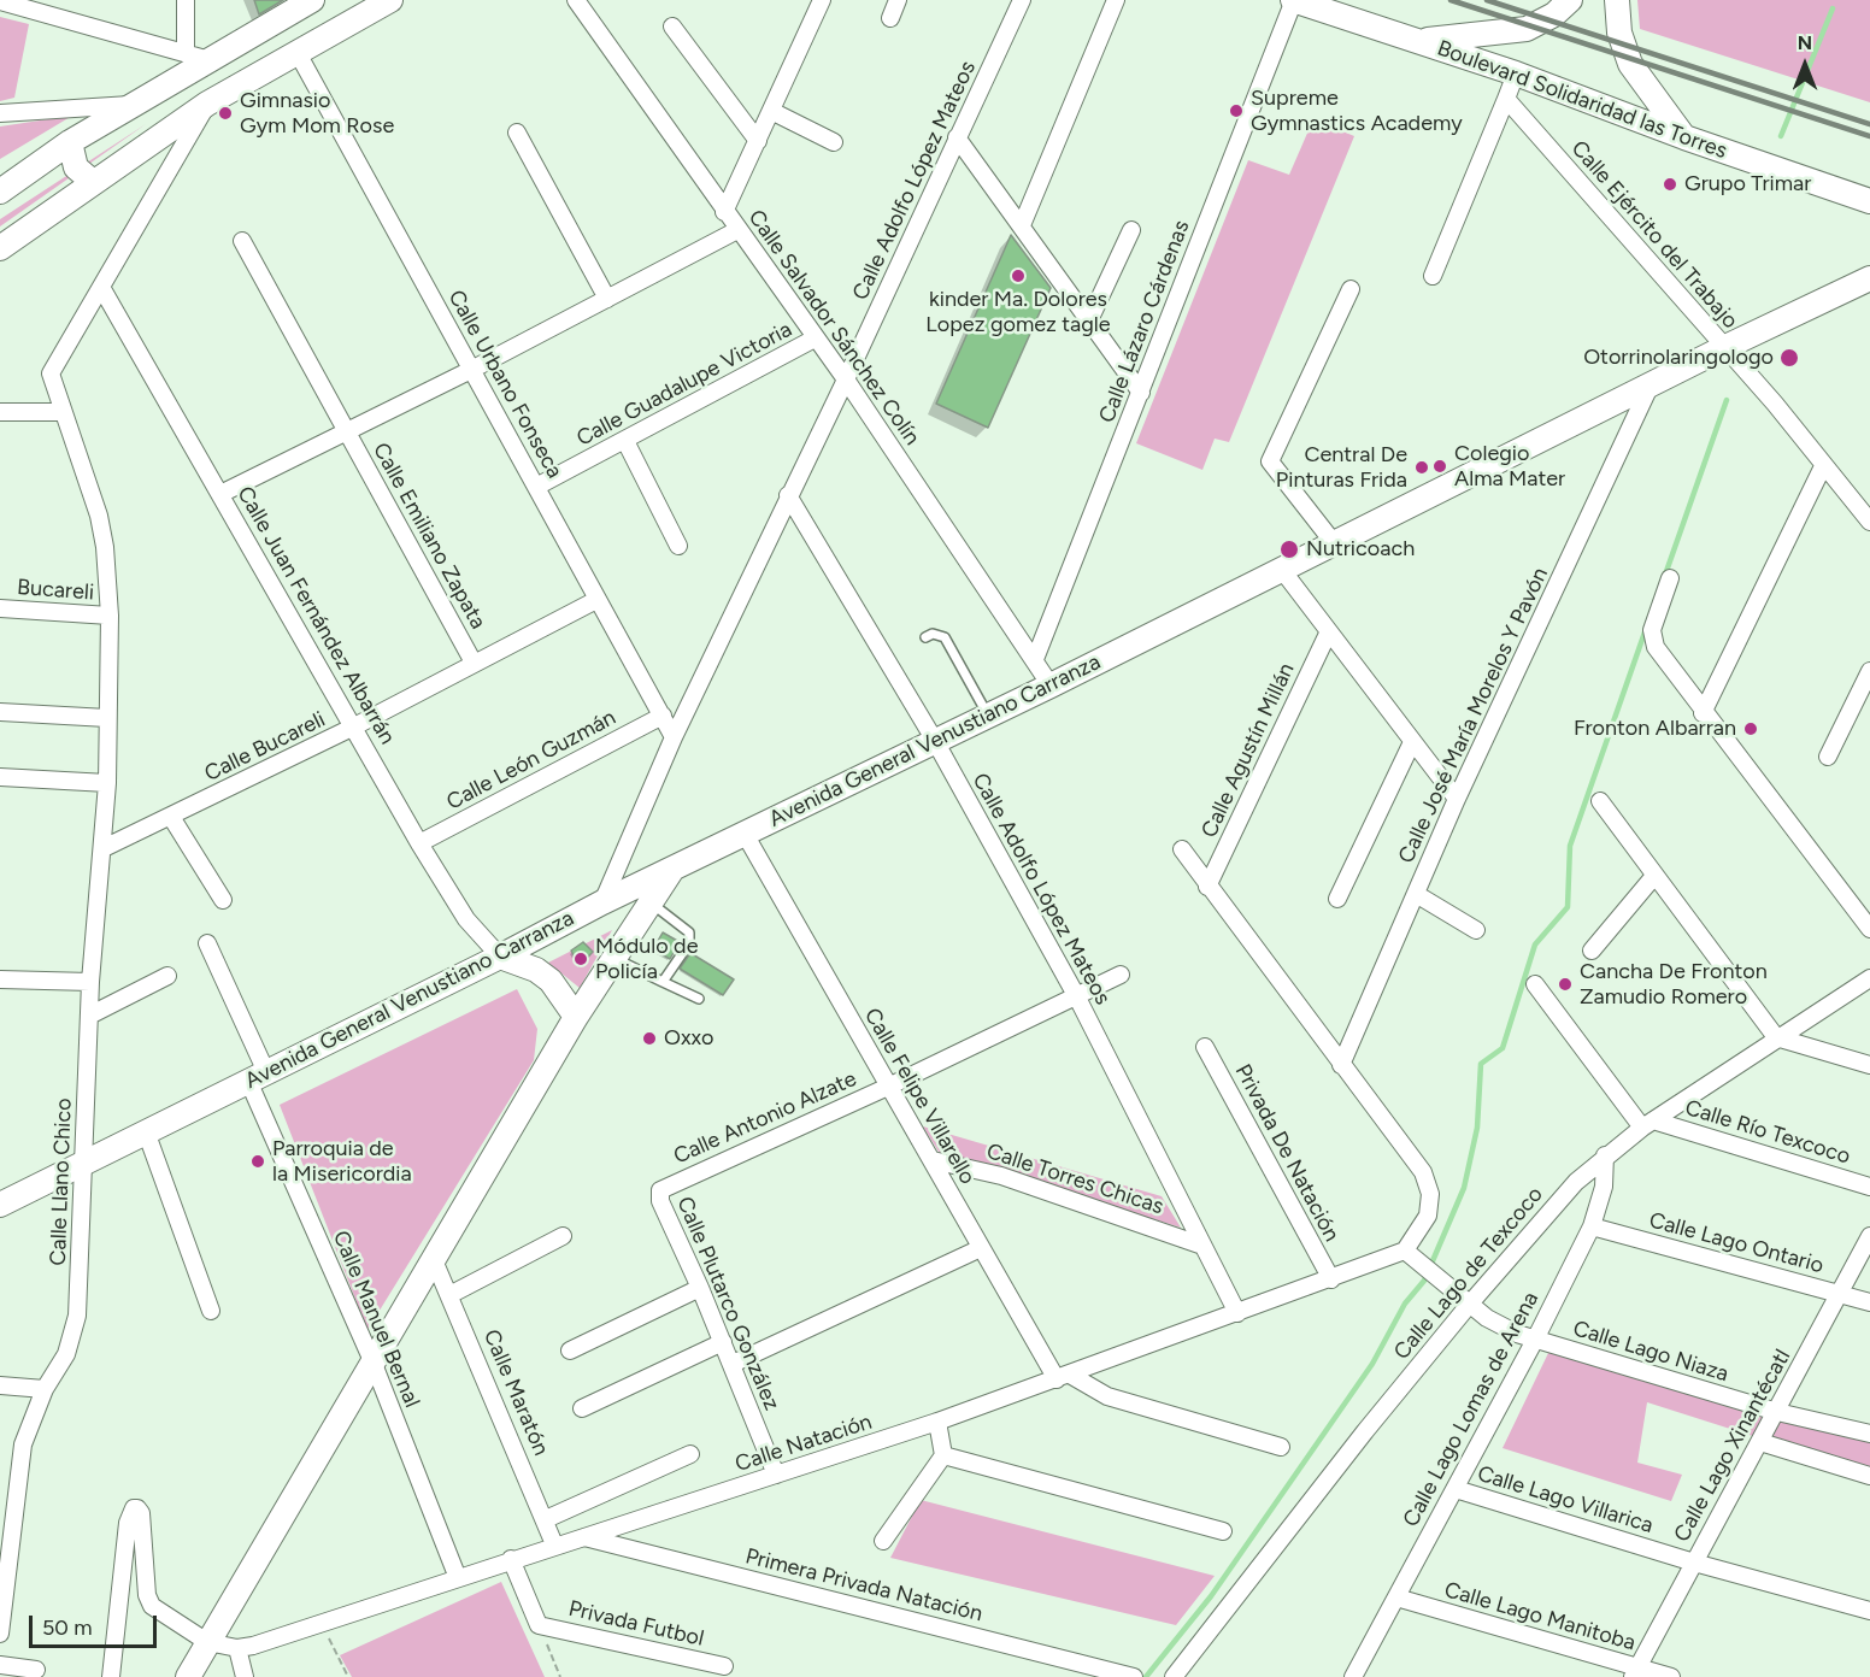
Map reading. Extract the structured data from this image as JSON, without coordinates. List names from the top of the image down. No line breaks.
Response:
{"streets":{"main road":["Boulevard Solidaridad las Torres","Avenida General Venustiano Carranza"],"street":["Calle Adolfo López Mateos","Calle Ejército del Trabajo","Calle Lázaro Cárdenas","Calle Salvador Sánchez Colín","Calle Urbano Fonseca","Calle Guadalupe Victoria","Calle Emiliano Zapata","Bucareli","Calle Juan Fernández Albarrán","Calle José María Morelos Y Pavón","Calle Bucareli","Calle Agustín Millán","Calle León Guzmán","Calle Felipe Villarello","Calle Antonio Alzate","Calle Río Texcoco","Privada De Natación","Calle Torres Chicas","Calle Llano Chico","Calle Lago Ontario","Calle Lago de Texcoco","Calle Plutarco González","Calle Manuel Bernal","Calle Lago Niaza","Calle Maratón","Calle Lago Lomas de Arena","Calle Natación","Calle Lago Xinantécatl","Calle Lago Villarica","Primera Privada Natación","Calle Lago Manitoba","Privada Futbol"]},"crossings":[["Boulevard Solidaridad las Torres","Calle Lázaro Cárdenas"],["Calle Adolfo López Mateos","Calle Salvador Sánchez Colín"],["Calle Adolfo López Mateos","Calle Urbano Fonseca"],["Calle Adolfo López Mateos","Avenida General Venustiano Carranza"],["Calle Adolfo López Mateos","Calle Antonio Alzate"],["Calle Adolfo López Mateos","Calle Torres Chicas"],["Calle Adolfo López Mateos","Calle Natación"],["Calle Ejército del Trabajo","Avenida General Venustiano Carranza"],["Calle Lázaro Cárdenas","Calle Salvador Sánchez Colín"],["Calle Salvador Sánchez Colín","Calle Guadalupe Victoria"],["Calle Salvador Sánchez Colín","Avenida General Venustiano Carranza"],["Calle Urbano Fonseca","Calle Guadalupe Victoria"],["Calle Urbano Fonseca","Calle Bucareli"],["Calle Urbano Fonseca","Calle León Guzmán"],["Calle Emiliano Zapata","Calle Bucareli"],["Bucareli","Calle Llano Chico"],["Calle Juan Fernández Albarrán","Avenida General Venustiano Carranza"],["Calle Juan Fernández Albarrán","Calle Bucareli"],["Calle Juan Fernández Albarrán","Calle León Guzmán"],["Calle Juan Fernández Albarrán","Calle Llano Chico"],["Calle José María Morelos Y Pavón","Avenida General Venustiano Carranza"],["Avenida General Venustiano Carranza","Calle Felipe Villarello"],["Avenida General Venustiano Carranza","Calle Llano Chico"],["Avenida General Venustiano Carranza","Calle Manuel Bernal"],["Calle Bucareli","Calle Llano Chico"],["Calle Felipe Villarello","Calle Antonio Alzate"],["Calle Felipe Villarello","Calle Torres Chicas"],["Calle Felipe Villarello","Calle Natación"],["Calle Antonio Alzate","Calle Plutarco González"],["Calle Río Texcoco","Calle Lago de Texcoco"],["Privada De Natación","Calle Natación"],["Calle Lago Ontario","Calle Lago Lomas de Arena"],["Calle Lago Ontario","Calle Lago Xinantécatl"],["Calle Lago de Texcoco","Calle Lago Niaza"],["Calle Lago de Texcoco","Calle Lago Lomas de Arena"],["Calle Plutarco González","Calle Natación"],["Calle Manuel Bernal","Calle Natación"],["Calle Lago Niaza","Calle Lago Lomas de Arena"],["Calle Lago Niaza","Calle Natación"],["Calle Lago Niaza","Calle Lago Xinantécatl"],["Calle Maratón","Calle Natación"],["Calle Lago Lomas de Arena","Calle Lago Villarica"],["Calle Lago Lomas de Arena","Calle Lago Manitoba"],["Calle Natación","Primera Privada Natación"],["Calle Lago Xinantécatl","Calle Lago Villarica"],["Calle Lago Xinantécatl","Calle Lago Manitoba"]],"places":["Supreme Gymnastics Academy","Gimnasio Gym Mom Rose","Grupo Trimar","kinder Ma. Dolores Lopez gomez tagle","Otorrinolaringologo","Colegio Alma Mater","Central De Pinturas Frida","Nutricoach","Fronton Albarran","Módulo de Policía","Cancha De Fronton Zamudio Romero","Oxxo","Parroquia de la Misericordia"],"scale_bar":"50 m","north":"top"}
